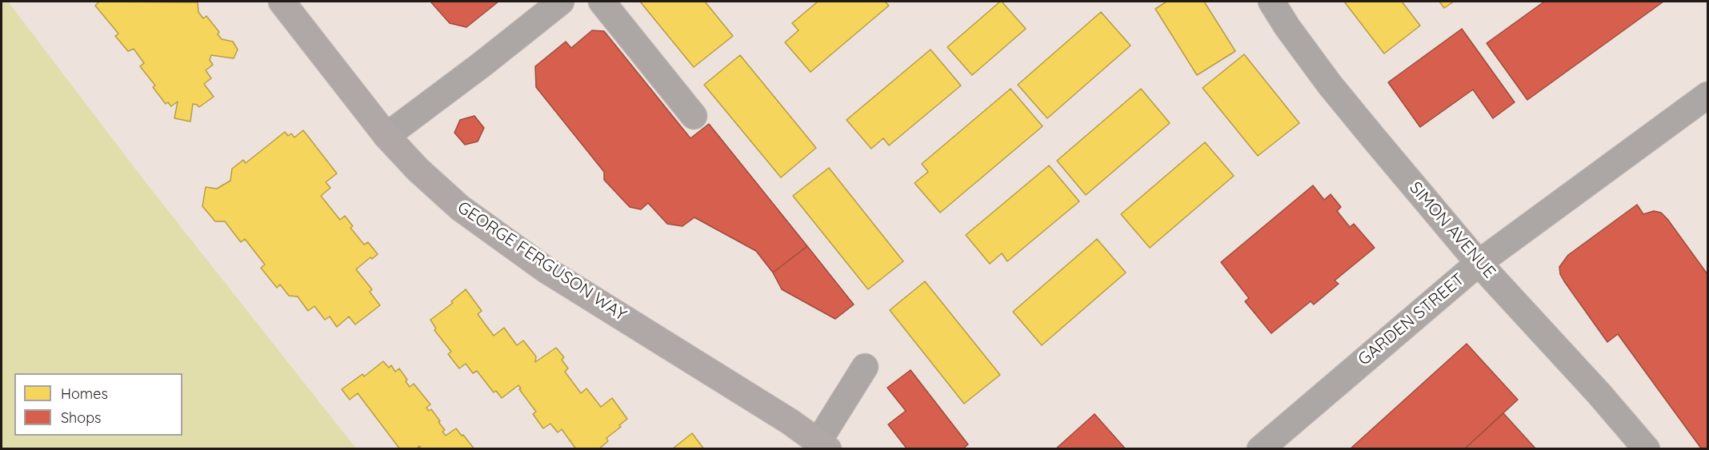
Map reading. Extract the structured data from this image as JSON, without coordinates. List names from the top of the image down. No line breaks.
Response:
{"streets":{"main road":["GEORGE FERGUSON WAY"],"street":["SIMON AVENUE","GARDEN STREET"]},"crossings":[["SIMON AVENUE","GARDEN STREET"]],"legend":["Homes","Shops"]}
